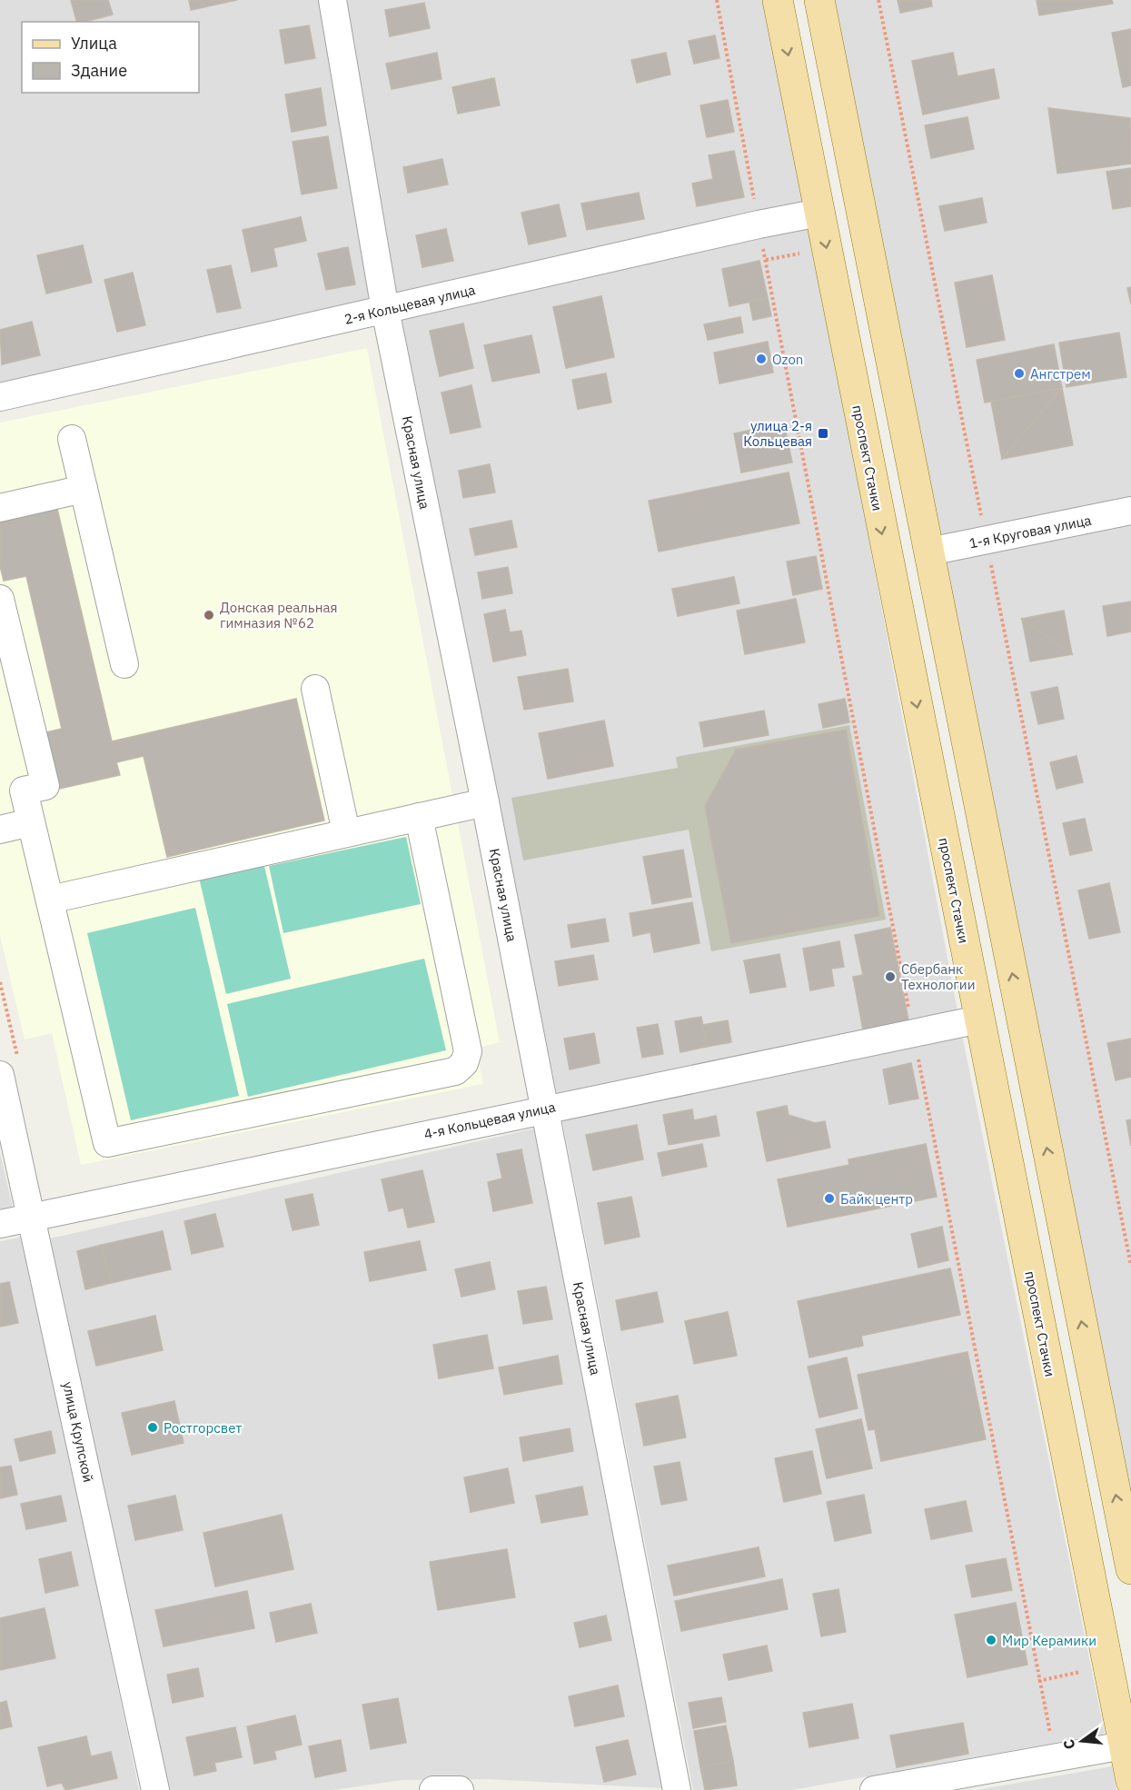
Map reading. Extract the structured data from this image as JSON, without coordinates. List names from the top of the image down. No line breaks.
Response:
{"streets":{"main road":["проспект Стачки"],"street":["2-я Кольцевая улица","Красная улица","1-я Круговая улица","4-я Кольцевая улица","улица Крупской"]},"crossings":[["2-я Кольцевая улица","проспект Стачки"],["2-я Кольцевая улица","Красная улица"],["проспект Стачки","4-я Кольцевая улица"],["Красная улица","4-я Кольцевая улица"],["4-я Кольцевая улица","улица Крупской"]],"places":{"other":["Ozon","Ангстрем","Донская реальная гимназия №62","Сбербанк Технологии","Байк центр","Ростгорсвет","Мир Керамики"],"transit":["улица 2-я Кольцевая"]},"legend":["Улица","Здание"],"north":"left"}
